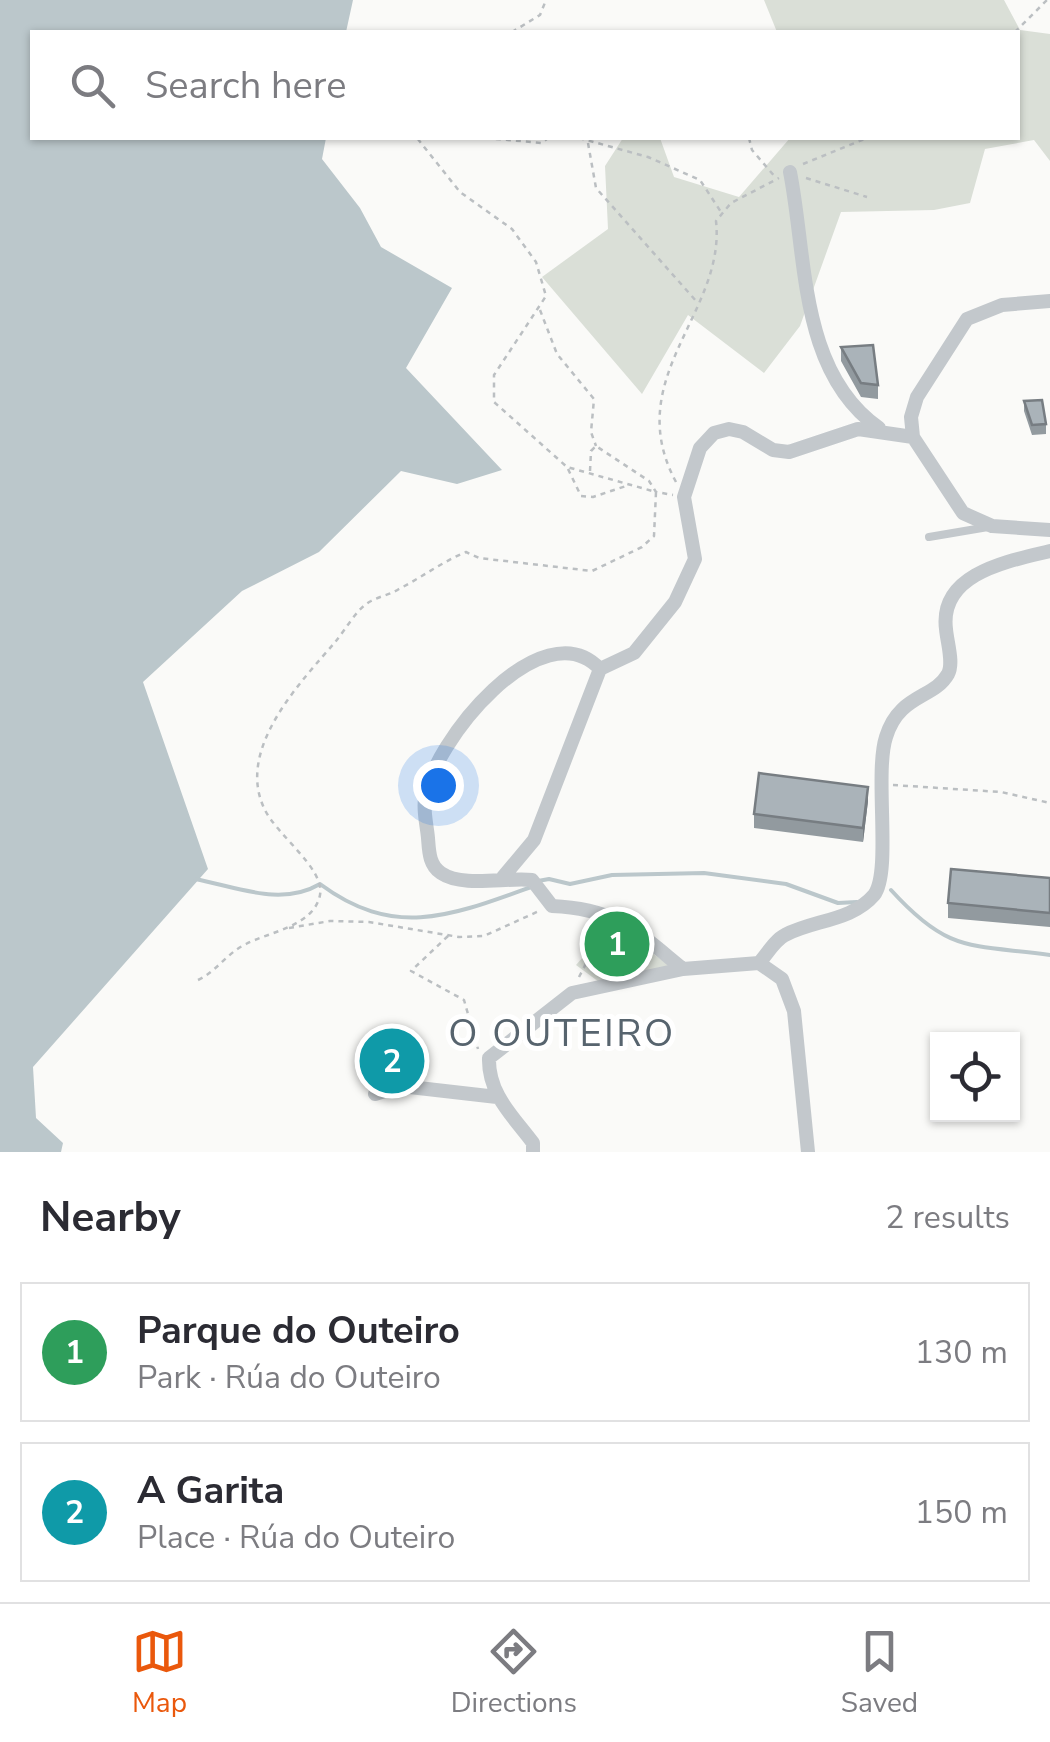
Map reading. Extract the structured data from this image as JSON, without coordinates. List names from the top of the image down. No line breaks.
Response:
{"districts":["O OUTEIRO"],"page":{"search":"Search here","pins":["1","2"],"heading":["Nearby","2 results"],"list":[{"mark":"1","name":"Parque do Outeiro","note":"Park · Rúa do Outeiro","value":"130 m"},{"mark":"2","name":"A Garita","note":"Place · Rúa do Outeiro","value":"150 m"}],"nav":["Map","Directions","Saved"]}}
